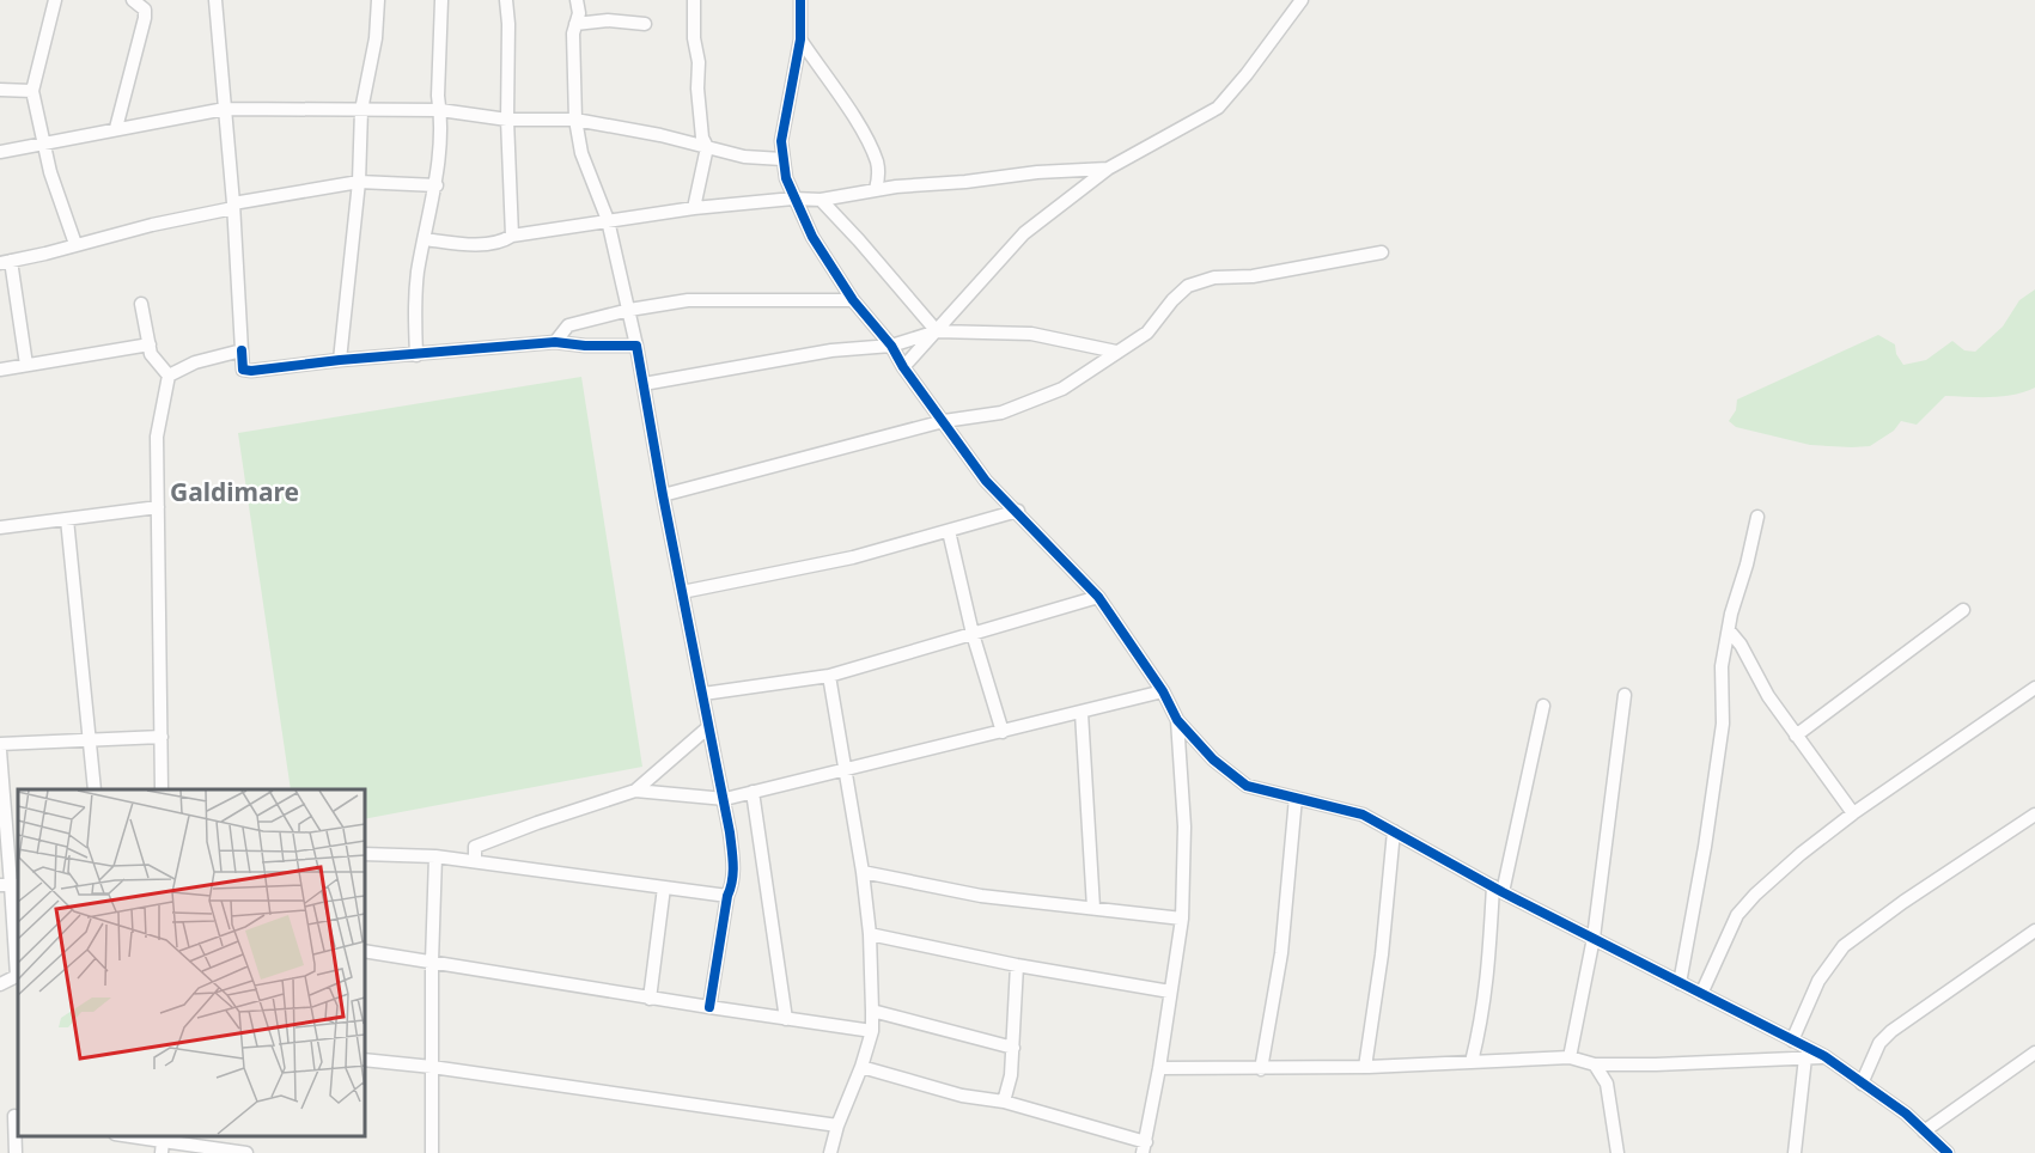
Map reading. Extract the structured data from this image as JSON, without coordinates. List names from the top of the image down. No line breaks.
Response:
{"districts":["Galdimare"]}
